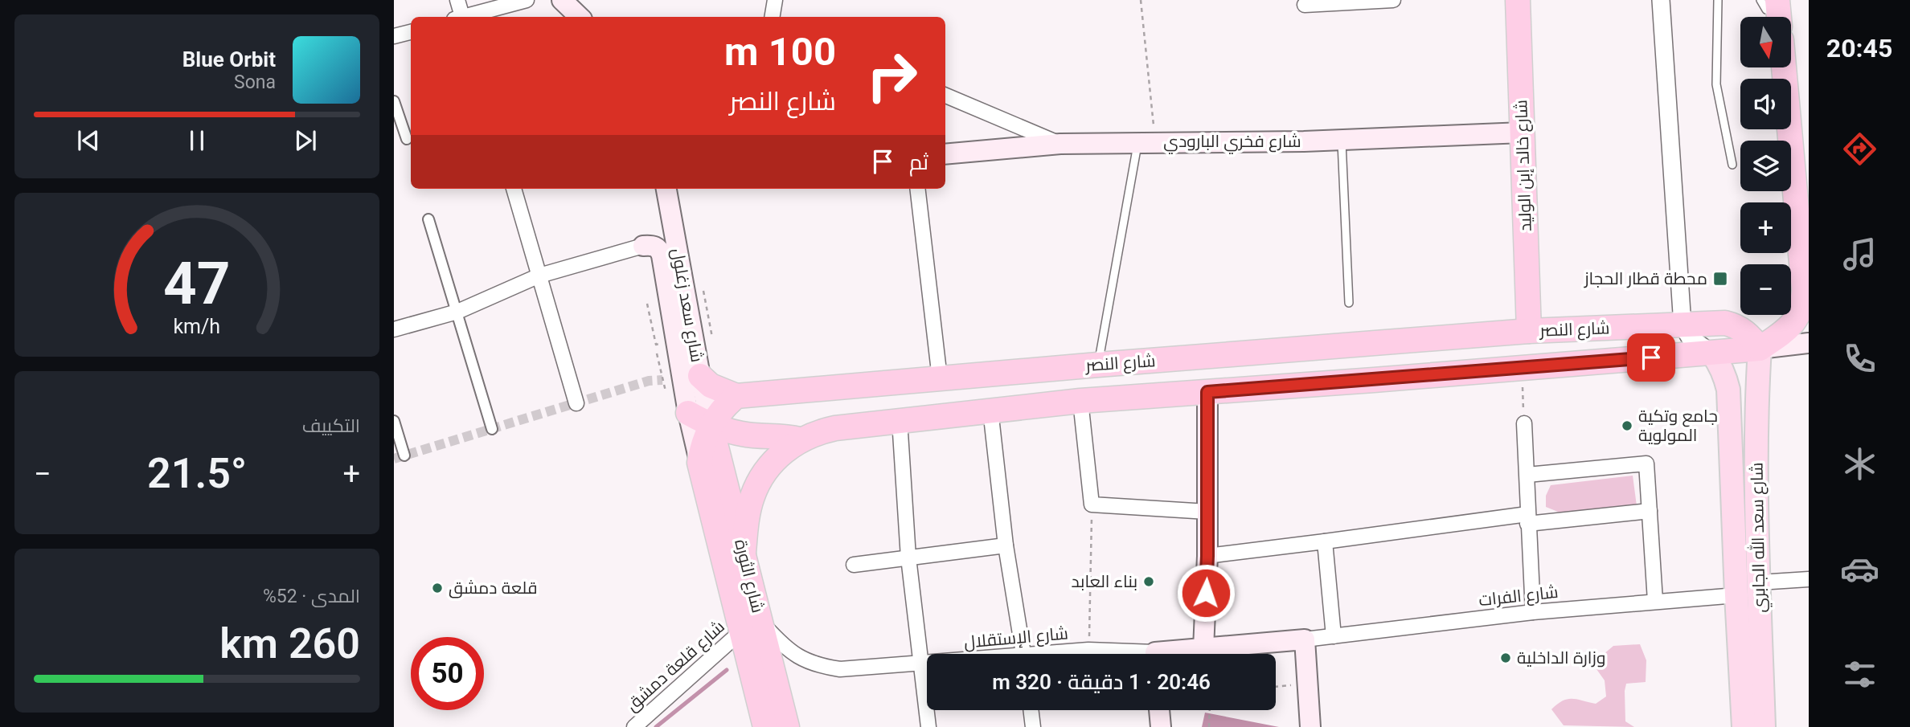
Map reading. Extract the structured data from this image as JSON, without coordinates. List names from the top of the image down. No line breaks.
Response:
{"streets":{"highway":["شارع خالد إبن الوليد","شارع النصر","شارع الثورة"],"main road":["شارع فخري البارودي","شارع سعد زغلول","شارع سعد الله الجابري"],"street":["شارع الفرات","شارع الإستقلال","شارع قلعة دمشق"]},"crossings":[["شارع فخري البارودي","شارع خالد إبن الوليد"],["شارع خالد إبن الوليد","شارع النصر"],["شارع سعد زغلول","شارع الثورة"],["شارع النصر","شارع سعد الله الجابري"],["شارع النصر","شارع الثورة"],["شارع سعد الله الجابري","شارع الفرات"],["شارع الثورة","شارع الإستقلال"],["شارع الثورة","شارع قلعة دمشق"],["شارع الإستقلال","شارع قلعة دمشق"]],"places":{"transit":["محطة قطار الحجاز"],"other":["جامع وتكية المولوية","بناء العابد","قلعة دمشق","وزارة الداخلية"]},"north":"bottom","page":{"tabs":"20:45","map_buttons":["+","−"],"turn":["100 m","شارع النصر"],"song":["Blue Orbit","Sona"],"then":"ثم","tile":["التكييف",["المدى · 52%","260 km"]],"heat":["−","21.5°","+"],"limit":"50","trip":"20:46 · 1 دقيقة · 320 m","gauge":["47","km/h"]}}
